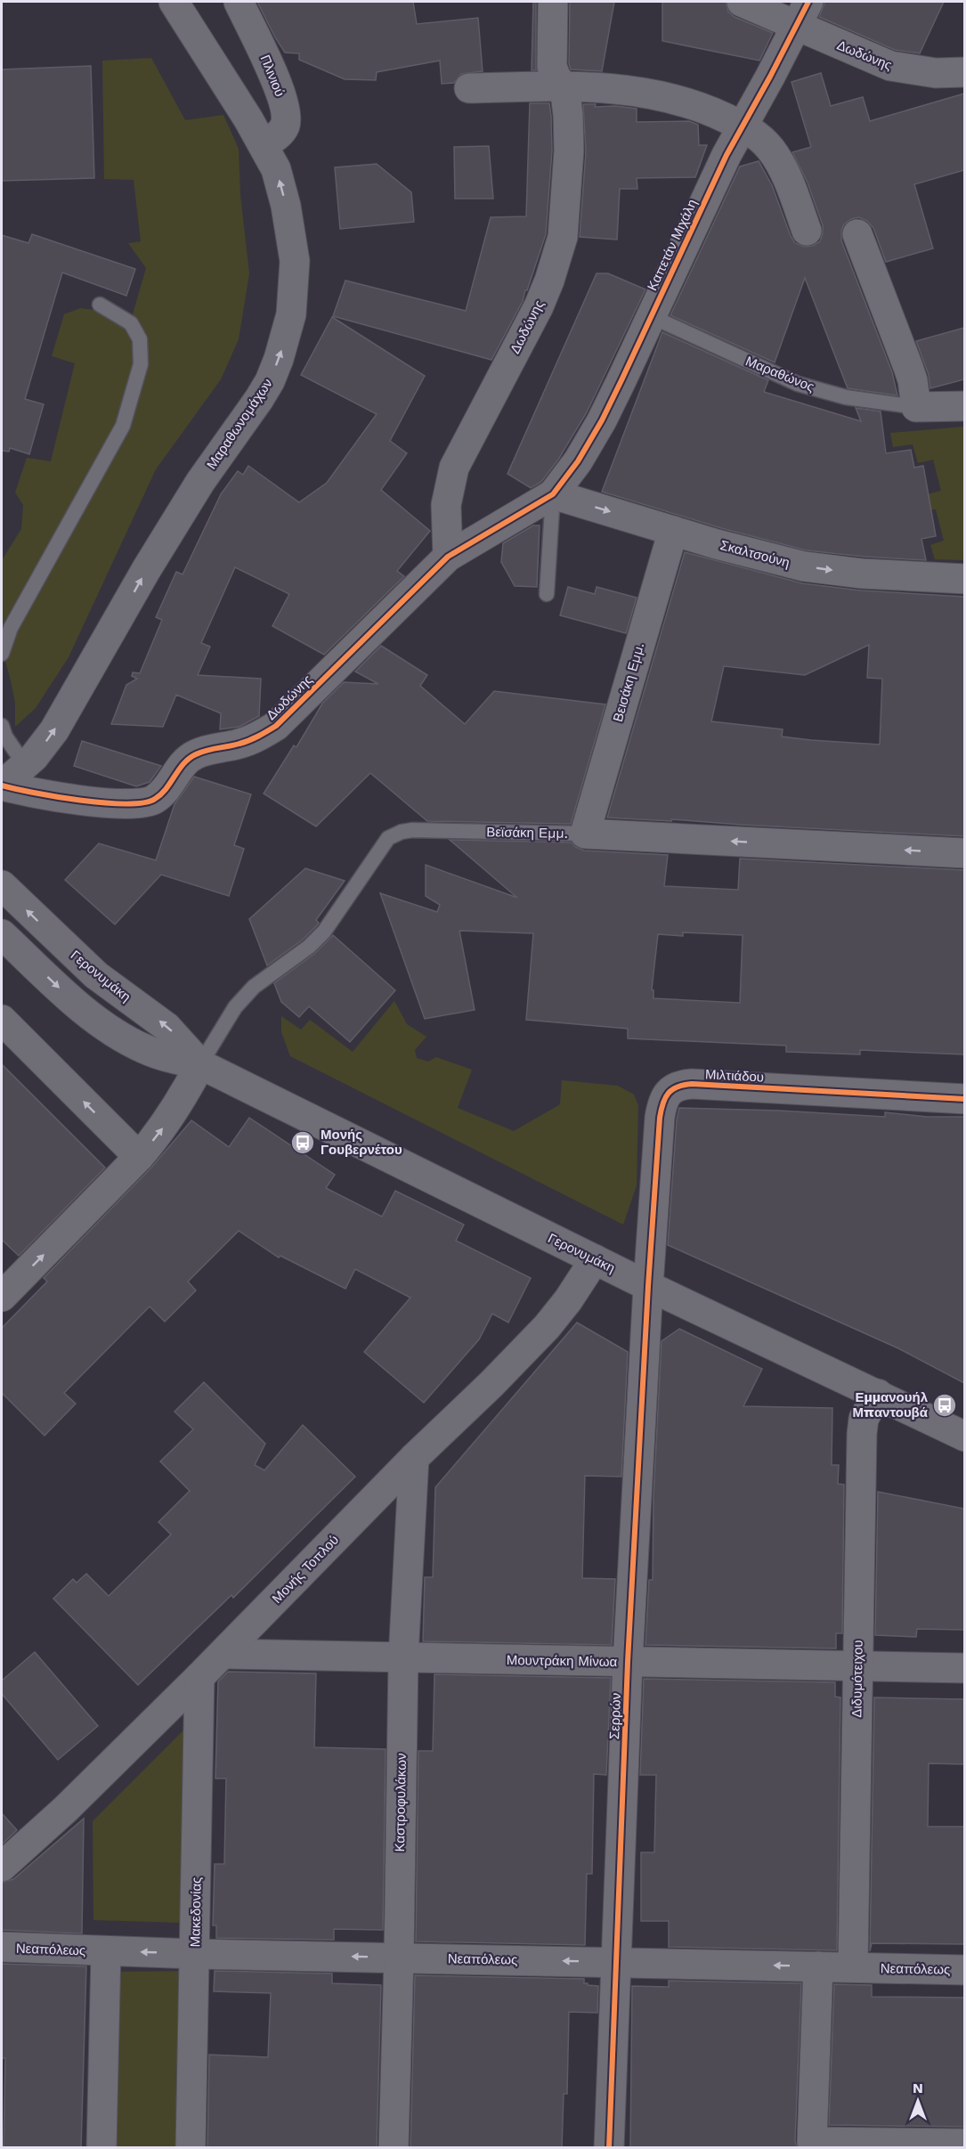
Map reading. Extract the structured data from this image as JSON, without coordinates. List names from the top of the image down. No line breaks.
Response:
{"streets":{"street":["Δωδώνης","Πλινιού","Καπετάν Μιχάλη","Μαραθώνος","Μαραθωνομάχων","Σκαλτσούνη","Βεισάκη Εμμ.","Βεϊσάκη Εμμ.","Γερονυμάκη","Μιλτιάδου","Μονής Τοπλού","Μουντράκη Μίνωα","Διδυμότειχου","Σερρών","Καστροφυλάκων","Μακεδονίας","Νεαπόλεως"]},"crossings":[["Δωδώνης","Καπετάν Μιχάλη"],["Δωδώνης","Μαραθωνομάχων"],["Δωδώνης","Σκαλτσούνη"],["Πλινιού","Μαραθωνομάχων"],["Καπετάν Μιχάλη","Μαραθώνος"],["Καπετάν Μιχάλη","Σκαλτσούνη"],["Σκαλτσούνη","Βεισάκη Εμμ."],["Βεισάκη Εμμ.","Βεϊσάκη Εμμ."],["Βεϊσάκη Εμμ.","Γερονυμάκη"],["Γερονυμάκη","Μιλτιάδου"],["Γερονυμάκη","Μονής Τοπλού"],["Γερονυμάκη","Διδυμότειχου"],["Γερονυμάκη","Σερρών"],["Μιλτιάδου","Σερρών"],["Μονής Τοπλού","Μουντράκη Μίνωα"],["Μονής Τοπλού","Καστροφυλάκων"],["Μονής Τοπλού","Μακεδονίας"],["Μουντράκη Μίνωα","Διδυμότειχου"],["Μουντράκη Μίνωα","Σερρών"],["Μουντράκη Μίνωα","Καστροφυλάκων"],["Διδυμότειχου","Νεαπόλεως"],["Σερρών","Νεαπόλεως"],["Καστροφυλάκων","Νεαπόλεως"],["Μακεδονίας","Νεαπόλεως"]],"one_way":["Μαραθωνομάχων","Σκαλτσούνη","Βεϊσάκη Εμμ.","Νεαπόλεως"],"places":{"bus stop":["Μονής Γουβερνέτου","Εμμανουήλ Μπαντουβά"]},"north":"top"}
